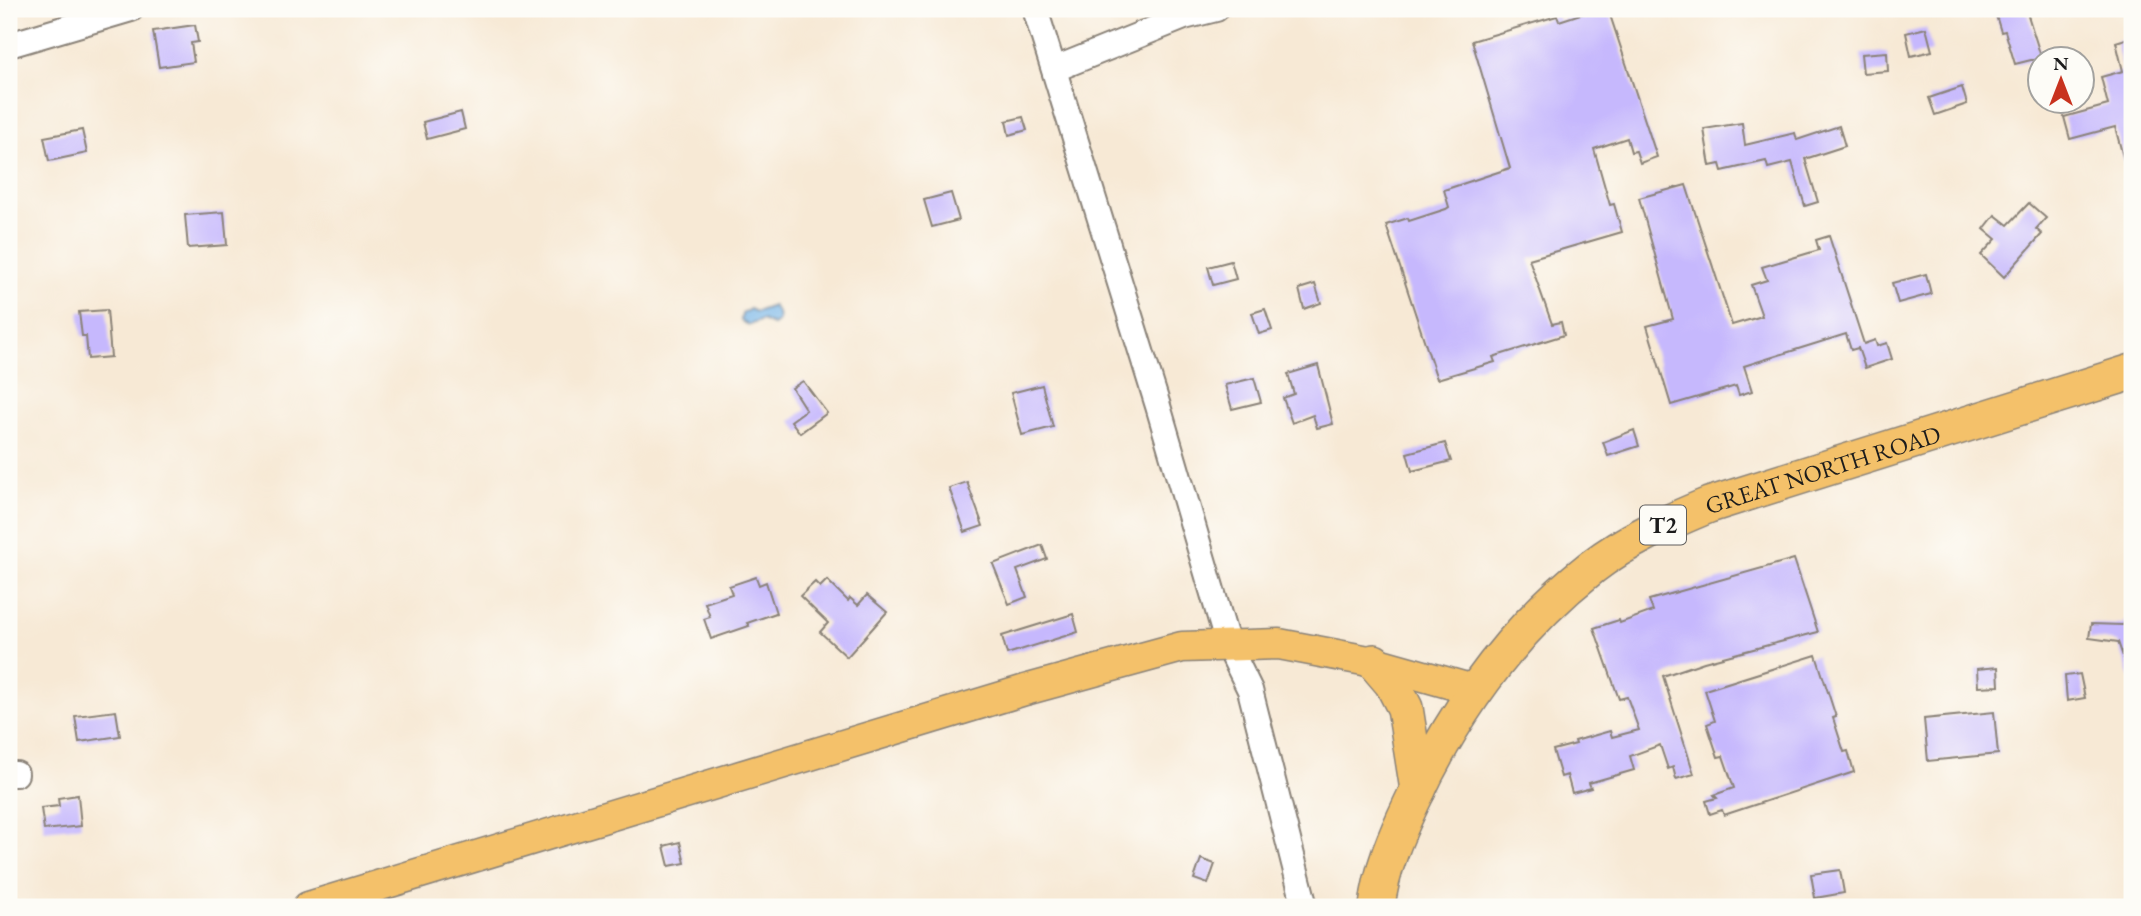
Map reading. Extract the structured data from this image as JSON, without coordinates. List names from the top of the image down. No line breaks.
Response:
{"streets":{"highway":["GREAT NORTH ROAD","T2"]},"north":"top"}
